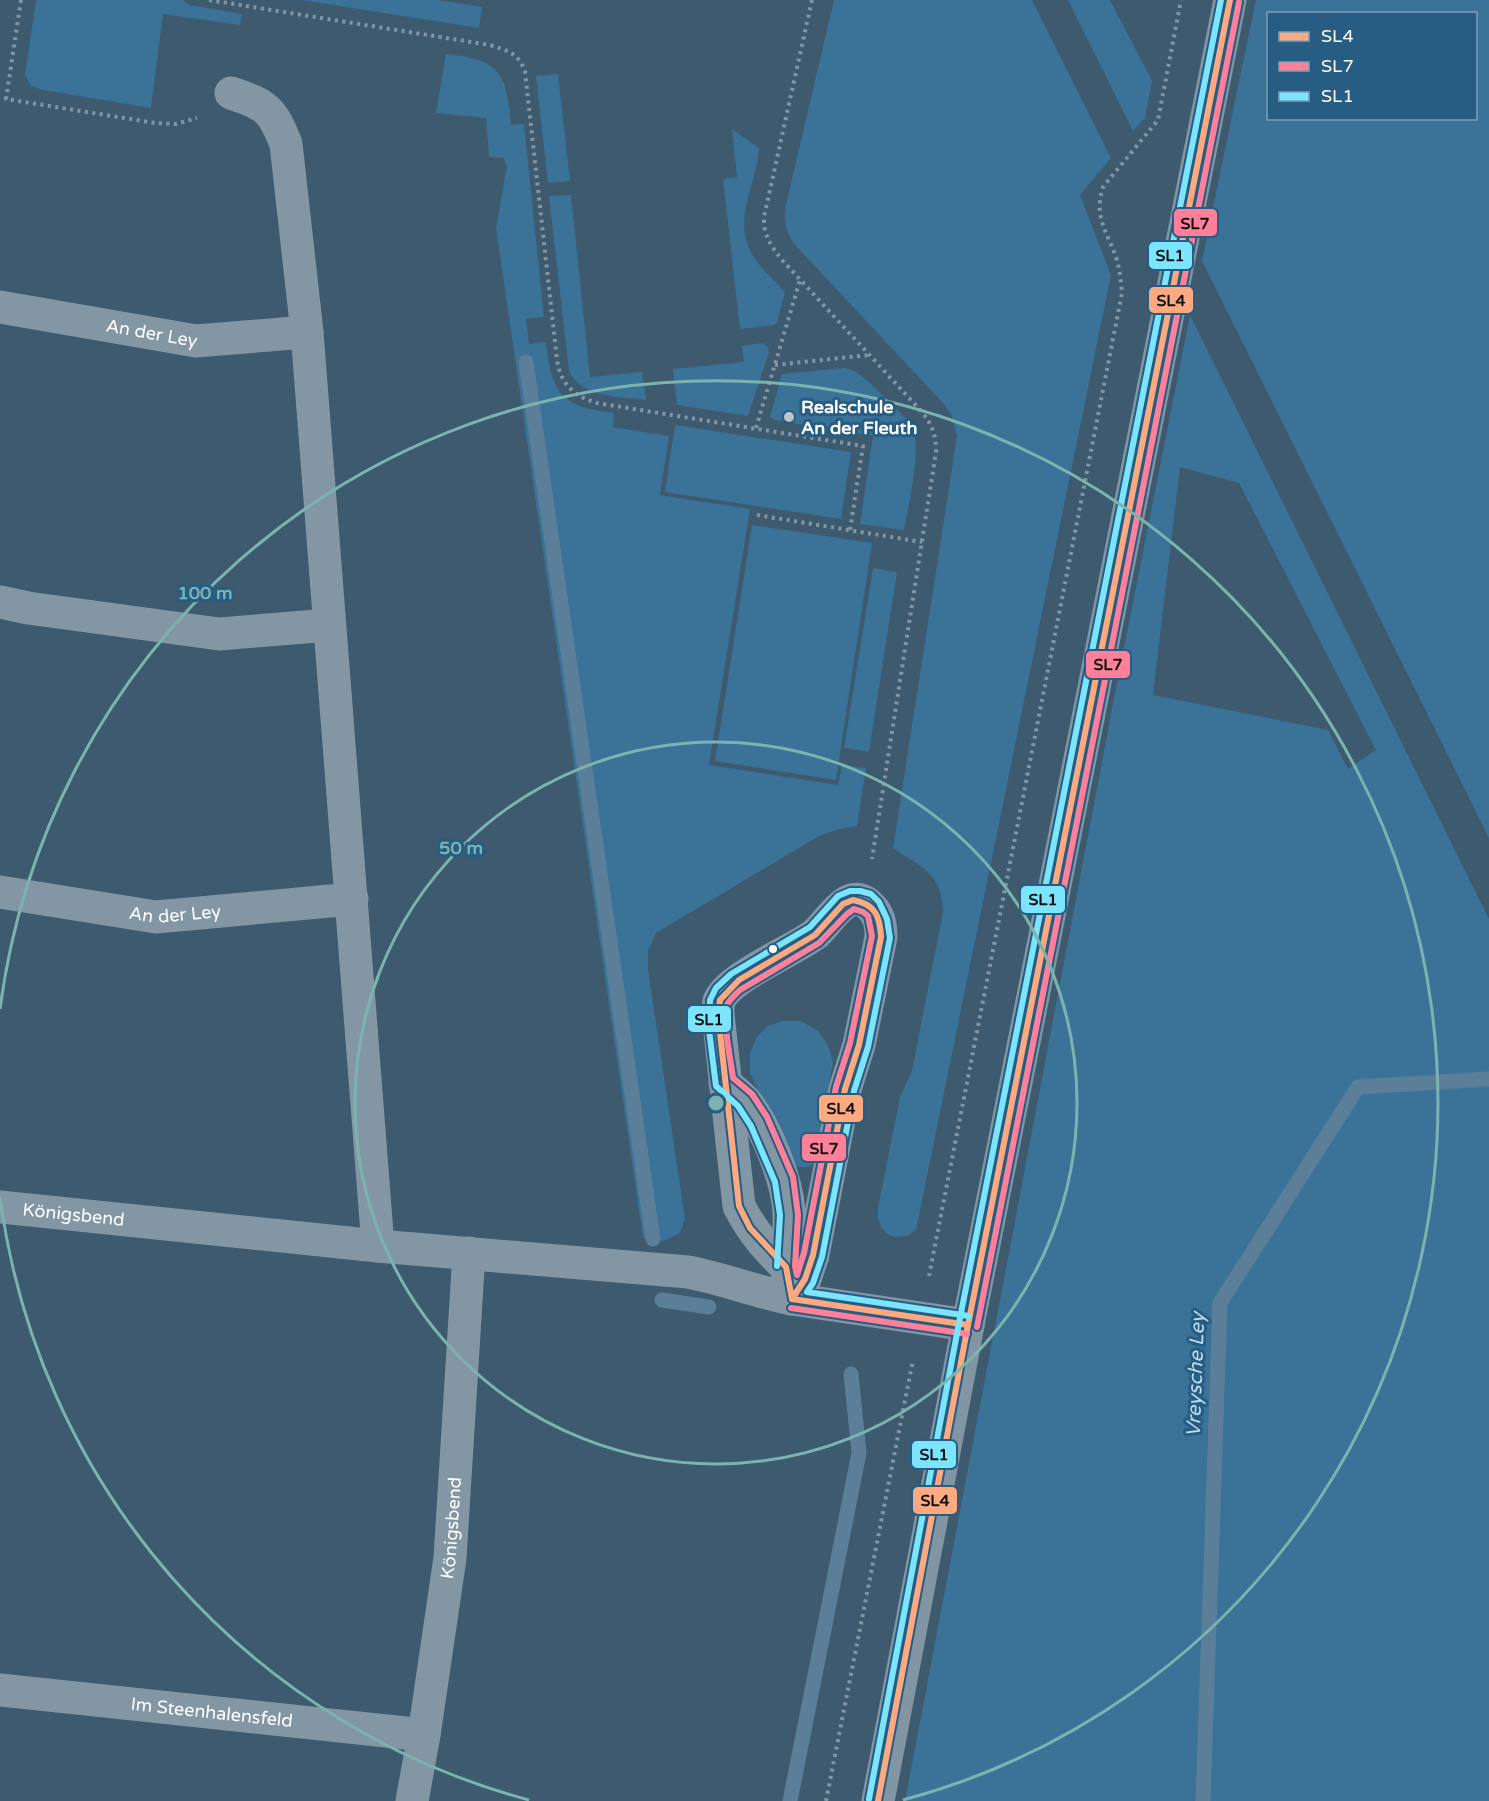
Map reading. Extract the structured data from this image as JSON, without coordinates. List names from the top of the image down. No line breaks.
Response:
{"streets":{"street":["An der Ley","Königsbend","Im Steenhalensfeld"]},"crossings":[["Königsbend","Im Steenhalensfeld"]],"water":["Vreysche Ley"],"places":["Realschule An der Fleuth"],"lines":["transit line SL4","transit line SL1","transit line SL7"],"legend":["SL4","SL7","SL1"],"rings":["100 m","50 m"]}
